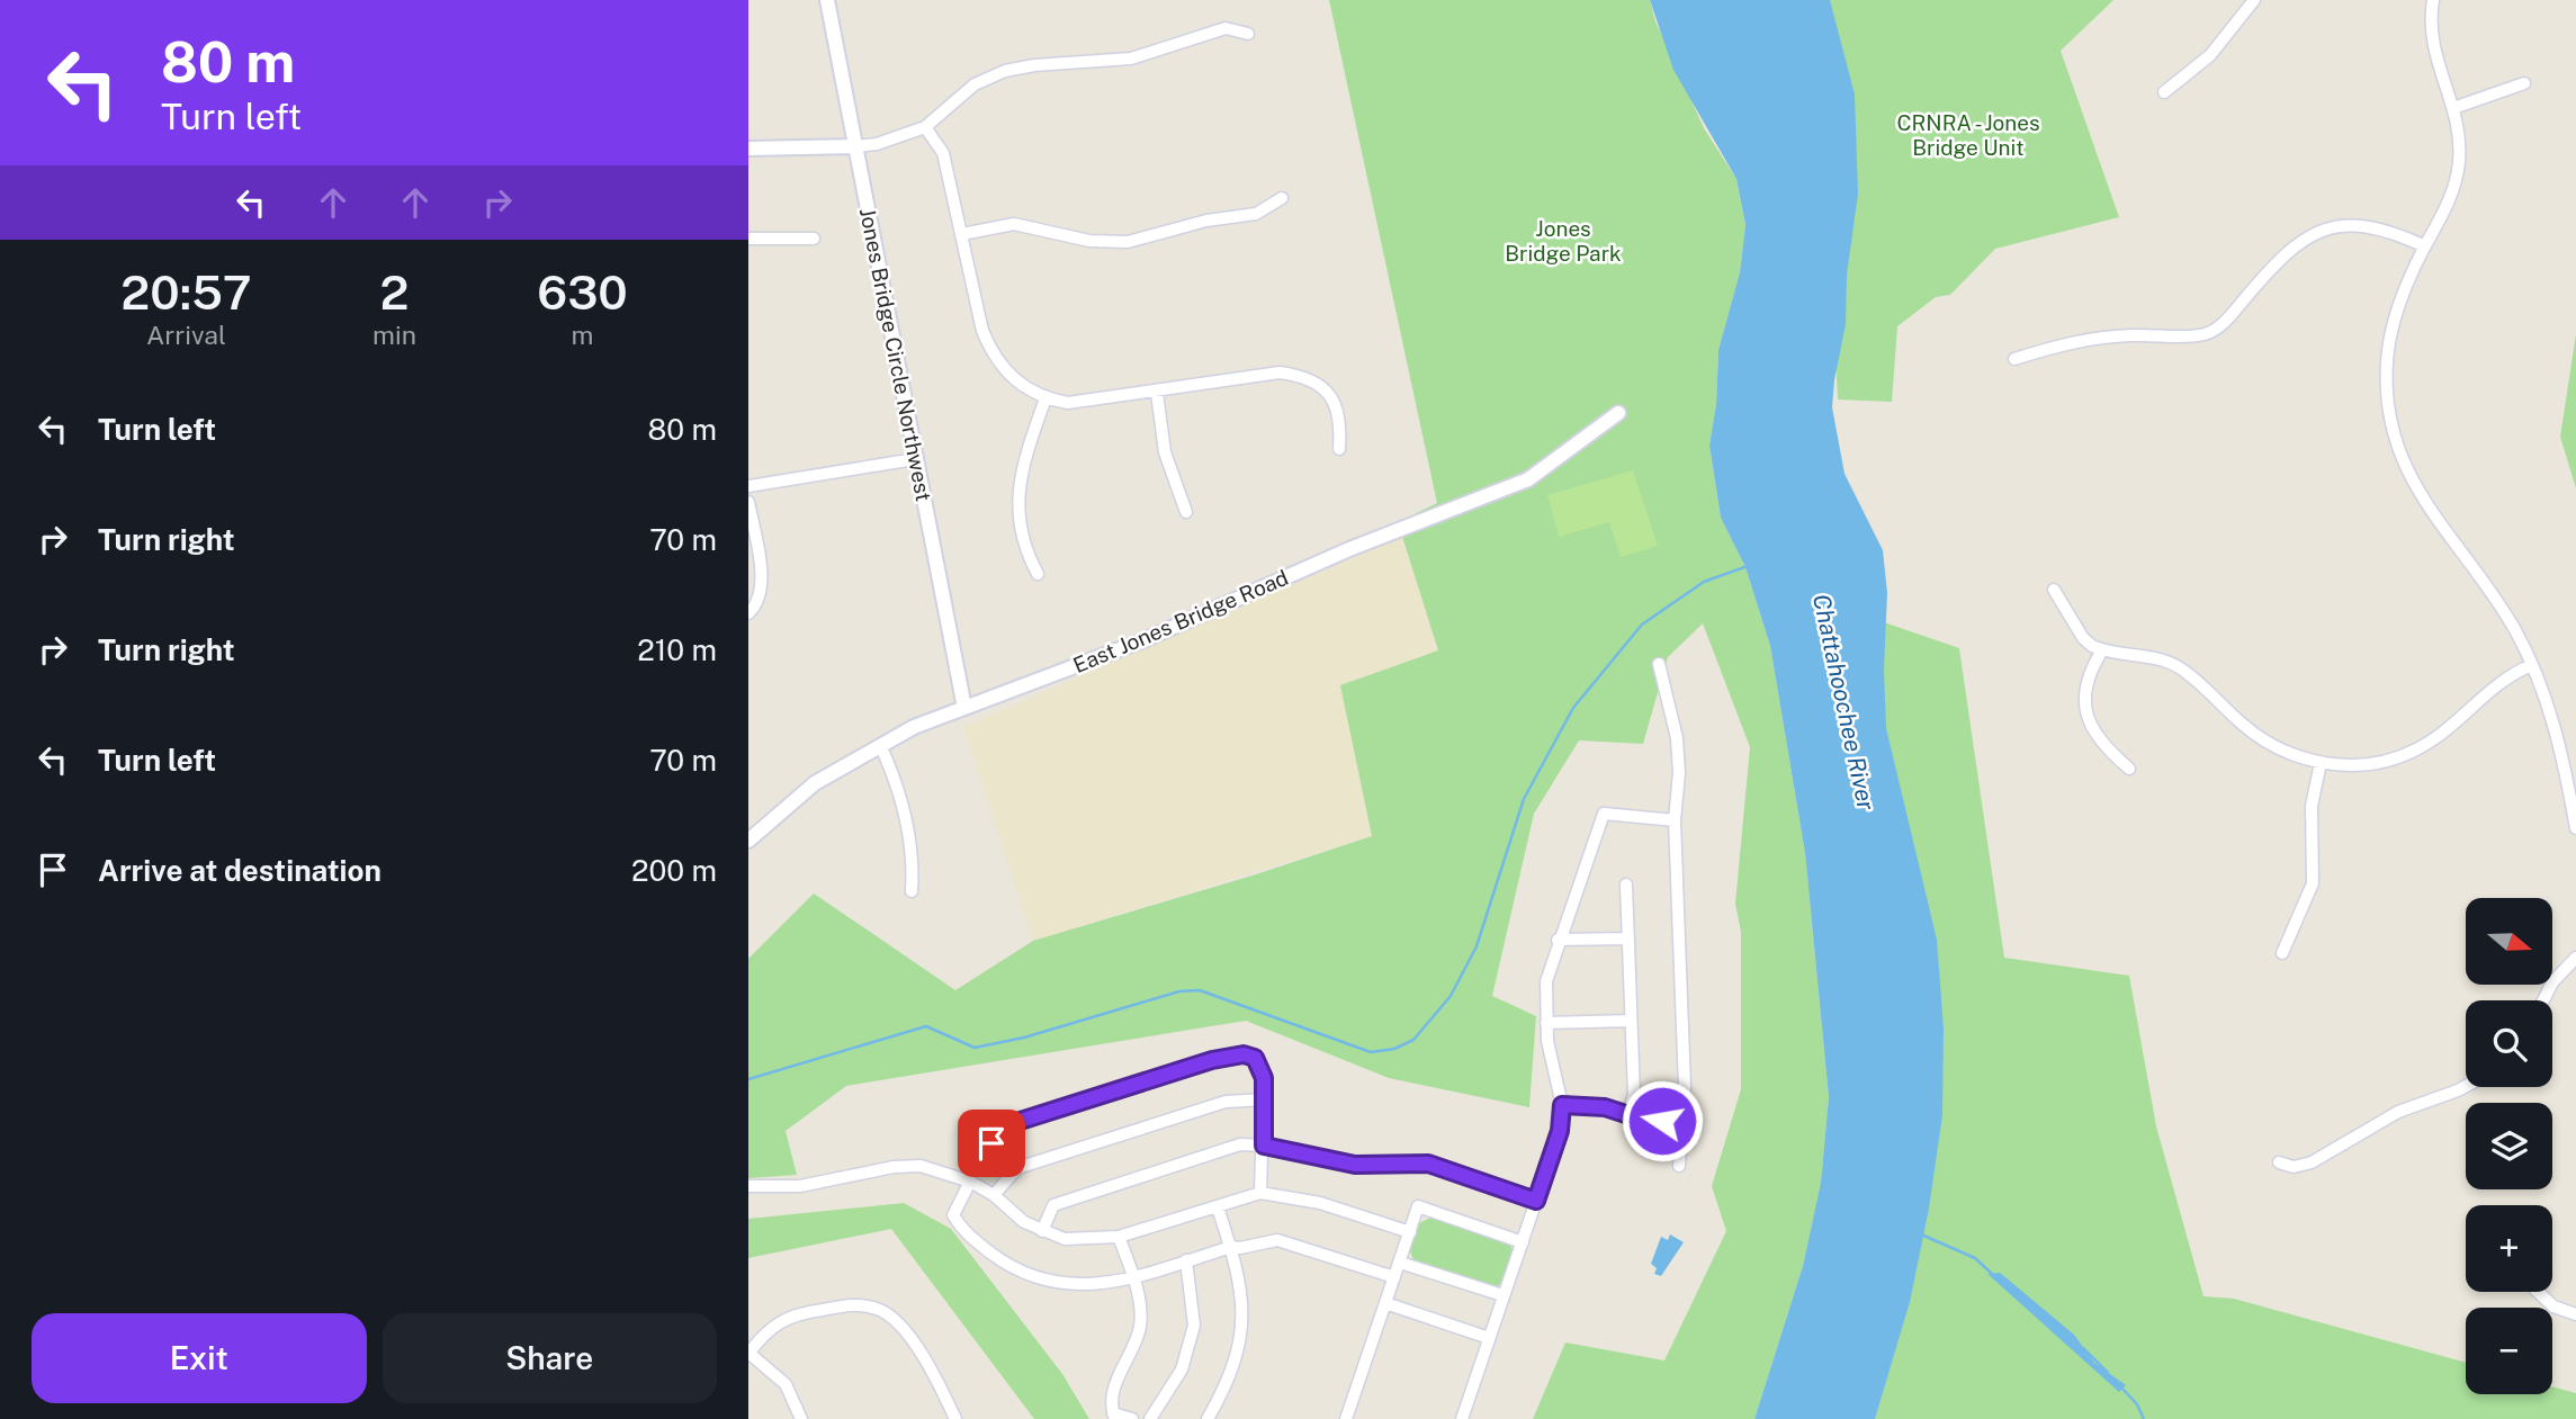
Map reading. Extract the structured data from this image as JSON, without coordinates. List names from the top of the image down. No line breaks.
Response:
{"streets":{"street":["Jones Bridge Circle Northwest","East Jones Bridge Road"]},"crossings":[["Jones Bridge Circle Northwest","East Jones Bridge Road"]],"water":["Chattahoochee River"],"parks":["CRNRA - Jones Bridge Unit","Jones Bridge Park"],"north":"right","page":{"turn":["80 m","Turn left"],"eta":["20:57","Arrival","2","min","630","m"],"list":[{"name":"Turn left","value":"80 m"},{"name":"Turn right","value":"70 m"},{"name":"Turn right","value":"210 m"},{"name":"Turn left","value":"70 m"},{"name":"Arrive at destination","value":"200 m"}],"map_buttons":["+","−"],"buttons":["Exit","Share"]}}
